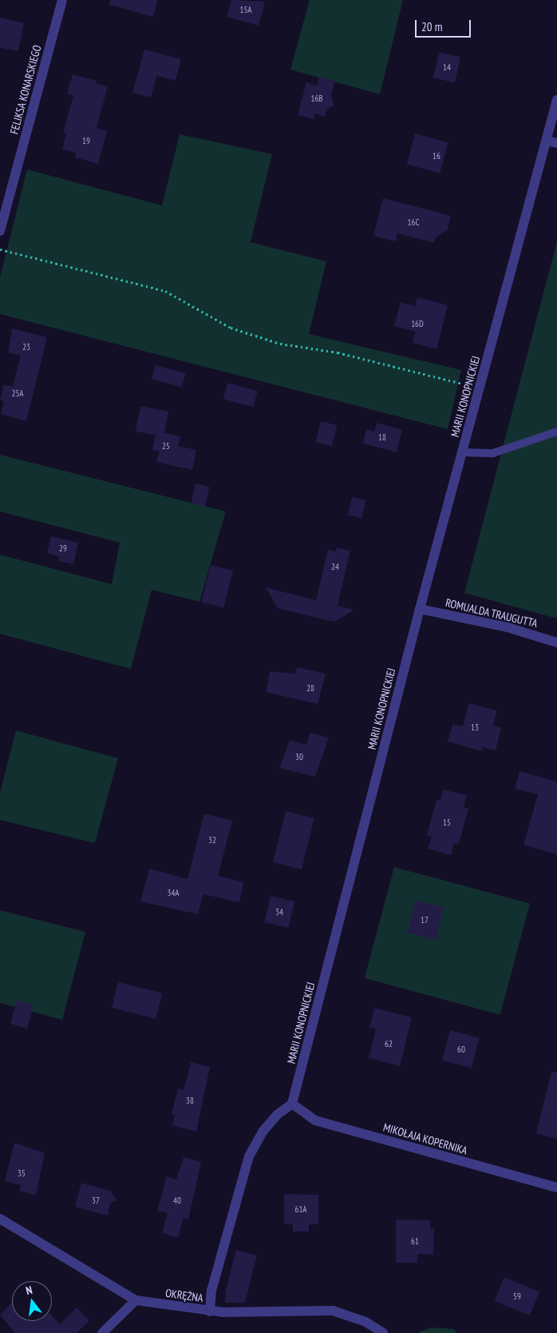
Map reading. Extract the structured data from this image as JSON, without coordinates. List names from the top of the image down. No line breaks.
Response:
{"streets":{"street":["FELIKSA KONARSKIEGO","MARII KONOPNICKIEJ","ROMUALDA TRAUGUTTA","MIKOŁAJA KOPERNIKA","OKRĘŻNA"]},"crossings":[["MARII KONOPNICKIEJ","ROMUALDA TRAUGUTTA"],["MARII KONOPNICKIEJ","MIKOŁAJA KOPERNIKA"]],"house_numbers":["15A","14","16B","19","16","16C","16D","23","25A","18","25","29","24","28","13","30","15","32","34A","34","17","62","60","38","35","37","40","61A","61","59"],"scale_bar":"20 m","north":"top"}
